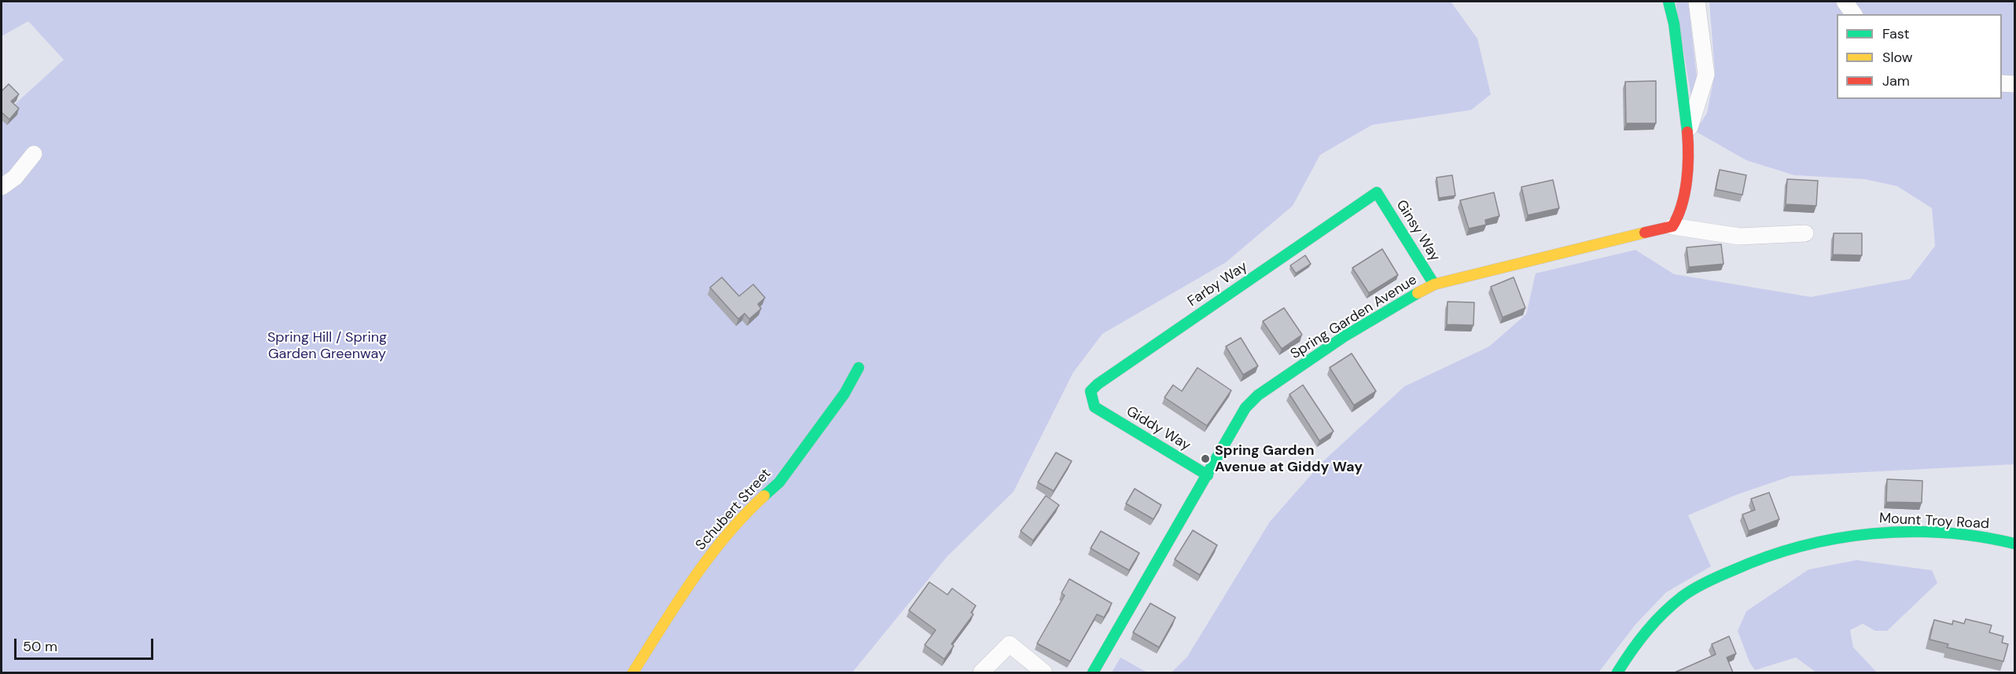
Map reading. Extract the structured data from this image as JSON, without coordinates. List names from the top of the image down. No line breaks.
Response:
{"streets":{"street":["Ginsy Way","Farby Way","Spring Garden Avenue","Giddy Way","Schubert Street","Mount Troy Road"]},"crossings":[["Ginsy Way","Farby Way"],["Ginsy Way","Spring Garden Avenue"],["Farby Way","Giddy Way"],["Spring Garden Avenue","Giddy Way"]],"parks":["Spring Hill / Spring Garden Greenway"],"places":["Spring Garden Avenue at Giddy Way"],"legend":["Fast","Slow","Jam"],"scale_bar":"50 m"}
